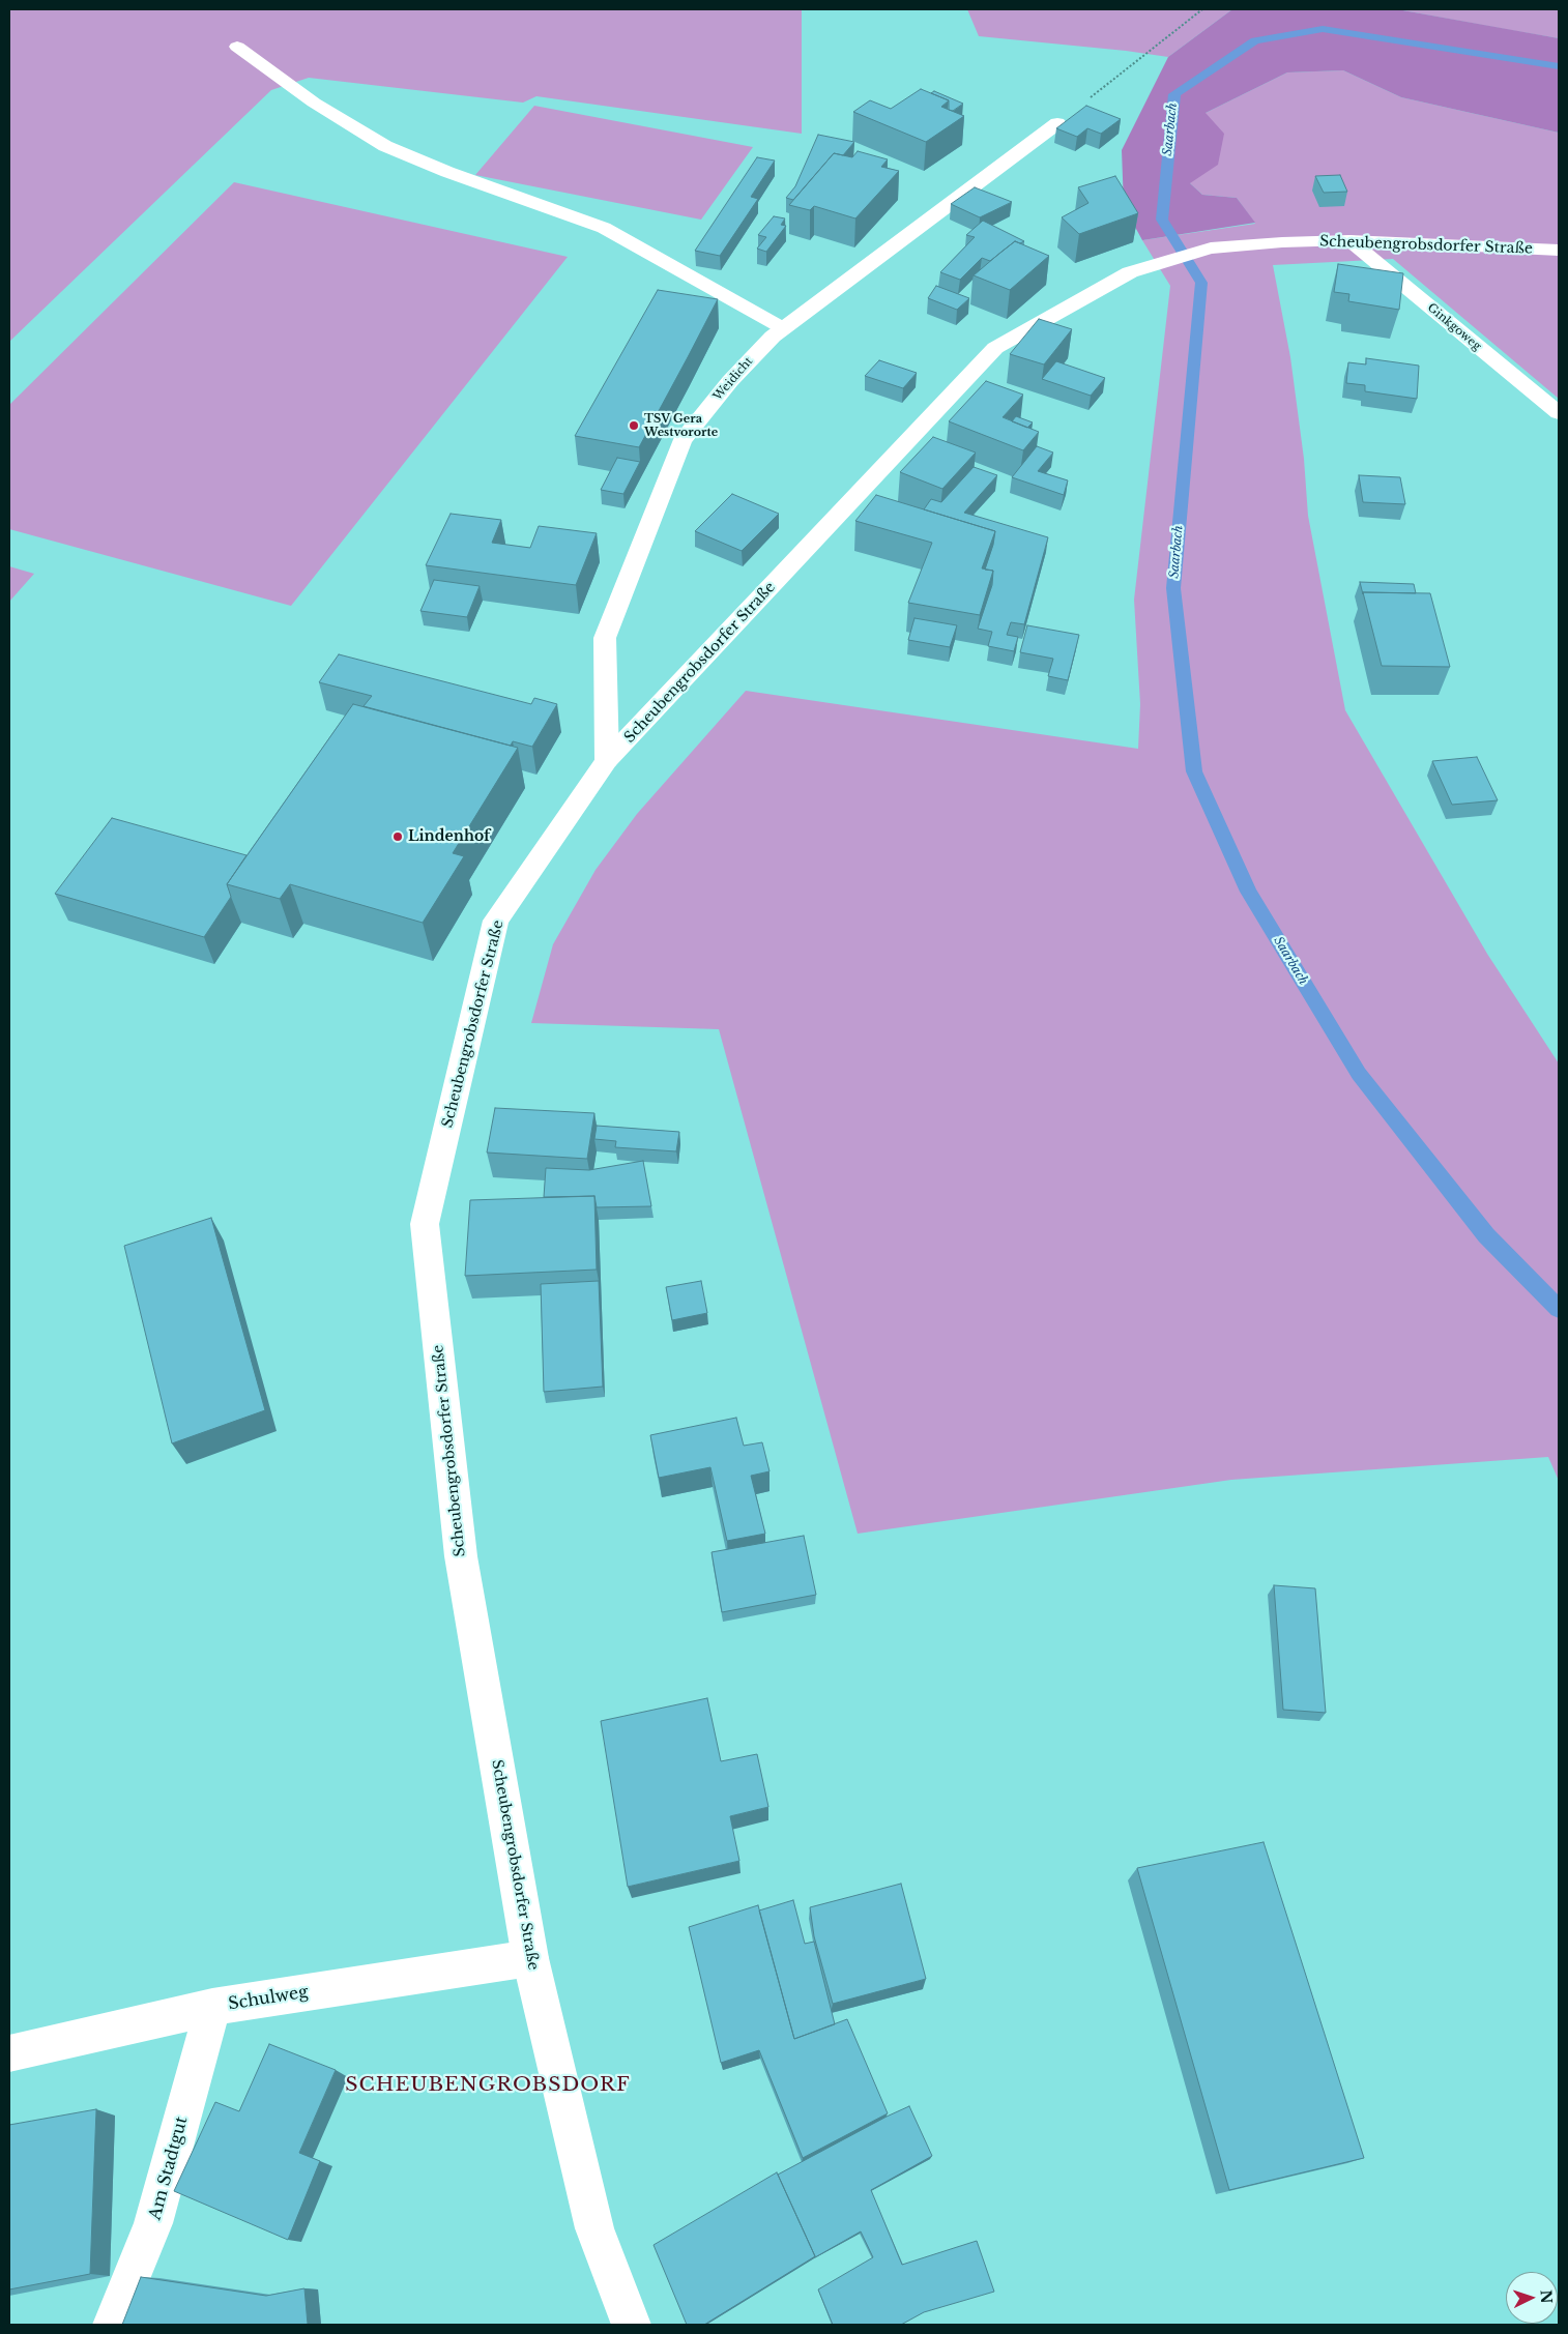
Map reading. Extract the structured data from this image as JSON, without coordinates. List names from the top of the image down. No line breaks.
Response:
{"streets":{"main road":["Scheubengrobsdorfer Straße","Ginkgoweg","Weidicht","Schulweg","Am Stadtgut"]},"crossings":[["Scheubengrobsdorfer Straße","Ginkgoweg"],["Scheubengrobsdorfer Straße","Weidicht"],["Scheubengrobsdorfer Straße","Schulweg"],["Schulweg","Am Stadtgut"]],"districts":["SCHEUBENGROBSDORF"],"water":["Saarbach"],"places":["TSV Gera Westvororte","Lindenhof"],"north":"right"}
